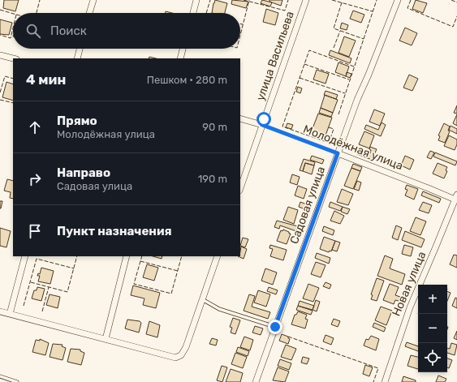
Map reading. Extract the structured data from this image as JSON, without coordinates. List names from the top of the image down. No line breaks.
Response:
{"streets":{"street":["улица Васильева","Молодёжная улица","Садовая улица","Новая улица"]},"crossings":[["улица Васильева","Молодёжная улица"],["Молодёжная улица","Садовая улица"],["Молодёжная улица","Новая улица"]],"page":{"search":"Поиск","heading":["4 мин","Пешком · 280 m"],"list":[["Прямо","Молодёжная улица","90 m"],["Направо","Садовая улица","190 m"],"Пункт назначения"],"map_buttons":["+","−"]}}
